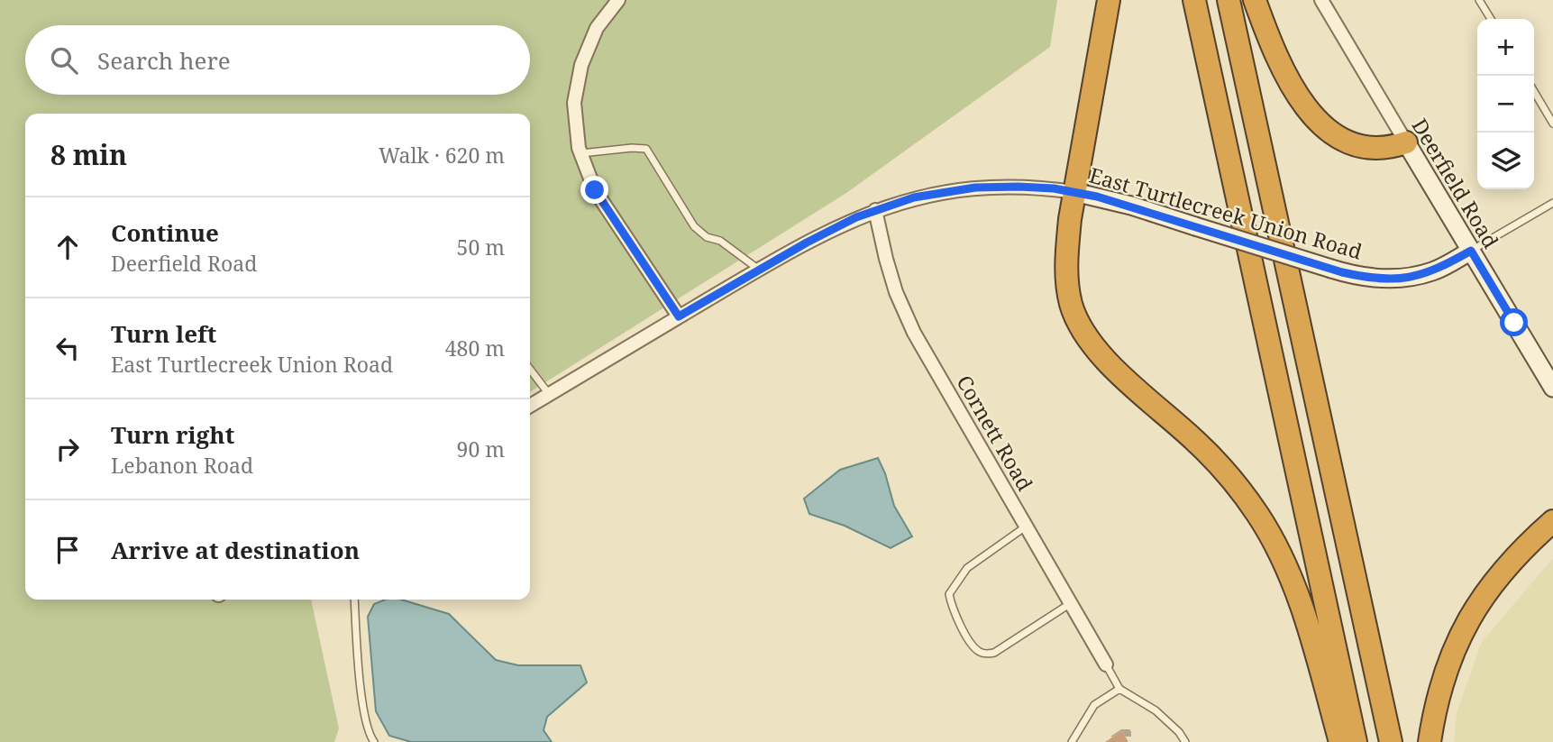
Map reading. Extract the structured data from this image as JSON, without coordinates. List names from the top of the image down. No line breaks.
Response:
{"streets":{"street":["Deerfield Road","East Turtlecreek Union Road","Cornett Road"]},"crossings":[["Deerfield Road","East Turtlecreek Union Road"],["East Turtlecreek Union Road","Cornett Road"]],"page":{"map_buttons":["+","−"],"search":"Search here","heading":["8 min","Walk · 620 m"],"list":[["Continue","Deerfield Road","50 m"],["Turn left","East Turtlecreek Union Road","480 m"],["Turn right","Lebanon Road","90 m"],"Arrive at destination"]}}
